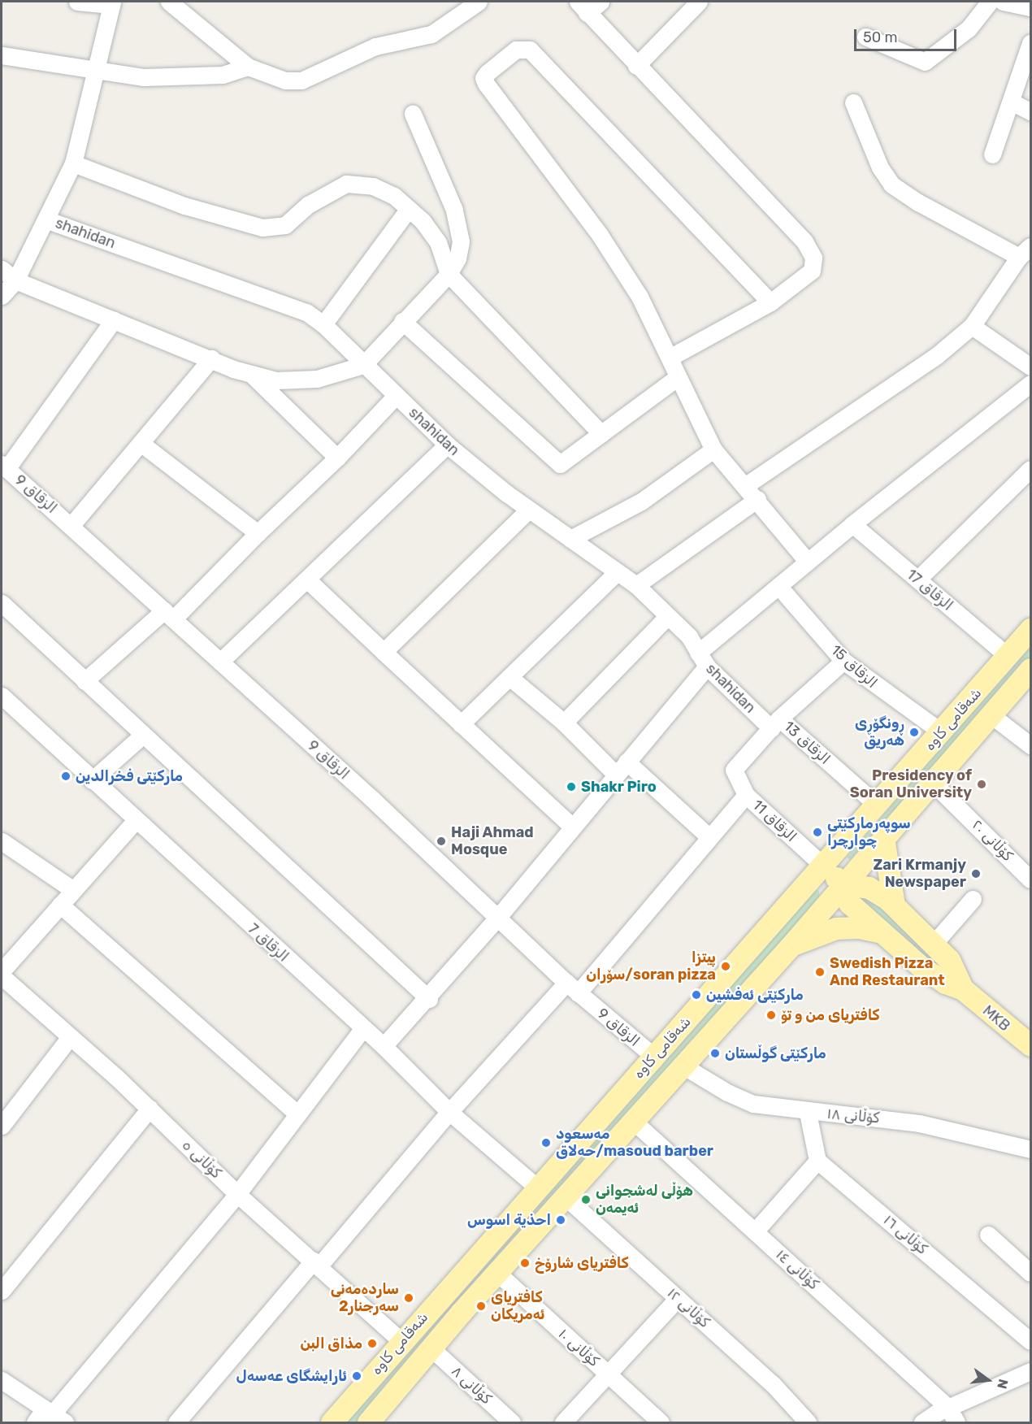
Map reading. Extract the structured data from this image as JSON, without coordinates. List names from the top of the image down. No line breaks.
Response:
{"streets":{"main road":["شەقامی کاوە","MKB"],"street":["shahidan","الزقاق 9","الزقاق 17","الزقاق 15","الزقاق 13","الزقاق 11","کۆڵانی ٢٠","الزقاق 7","کۆڵانی ١٨","کۆڵانی ٥","کۆڵانی ١٦","کۆڵانی ١٤","کۆڵانی ١٢","کۆڵانی ١٠","کۆڵانی ٨"]},"crossings":[["shahidan","الزقاق 13"],["shahidan","الزقاق 11"],["الزقاق 9","شەقامی کاوە"],["الزقاق 17","شەقامی کاوە"],["الزقاق 15","شەقامی کاوە"],["شەقامی کاوە","الزقاق 13"],["شەقامی کاوە","الزقاق 11"],["شەقامی کاوە","کۆڵانی ٢٠"],["شەقامی کاوە","الزقاق 7"],["شەقامی کاوە","کۆڵانی ١٨"],["شەقامی کاوە","کۆڵانی ٥"],["شەقامی کاوە","کۆڵانی ١٤"],["شەقامی کاوە","کۆڵانی ١٢"],["شەقامی کاوە","کۆڵانی ١٠"],["شەقامی کاوە","کۆڵانی ٨"],["الزقاق 13","الزقاق 11"]],"places":["ڕونگۆڕی هەریق","مارکێتی فخرالدین","Presidency of Soran University","Shakr Piro","سوپەرمارکێتی چوارچرا","Haji Ahmad Mosque","Zari Krmanjy Newspaper","پیتزا سۆران/soran pizza","Swedish Pizza And Restaurant","مارکێتی ئەفشین","کافتریای من و تۆ","مارکێتی گوڵستان","مەسعود حەلاق/masoud barber","هۆڵی لەشجوانی ئەیمەن","احذية اسوس","کافتریای شارۆخ","ساردەمەنی سەرجنار2","کافتریای ئەمریکان","مذاق البن","ئارايشگاى عەسەل"],"scale_bar":"50 m","north":"right"}
